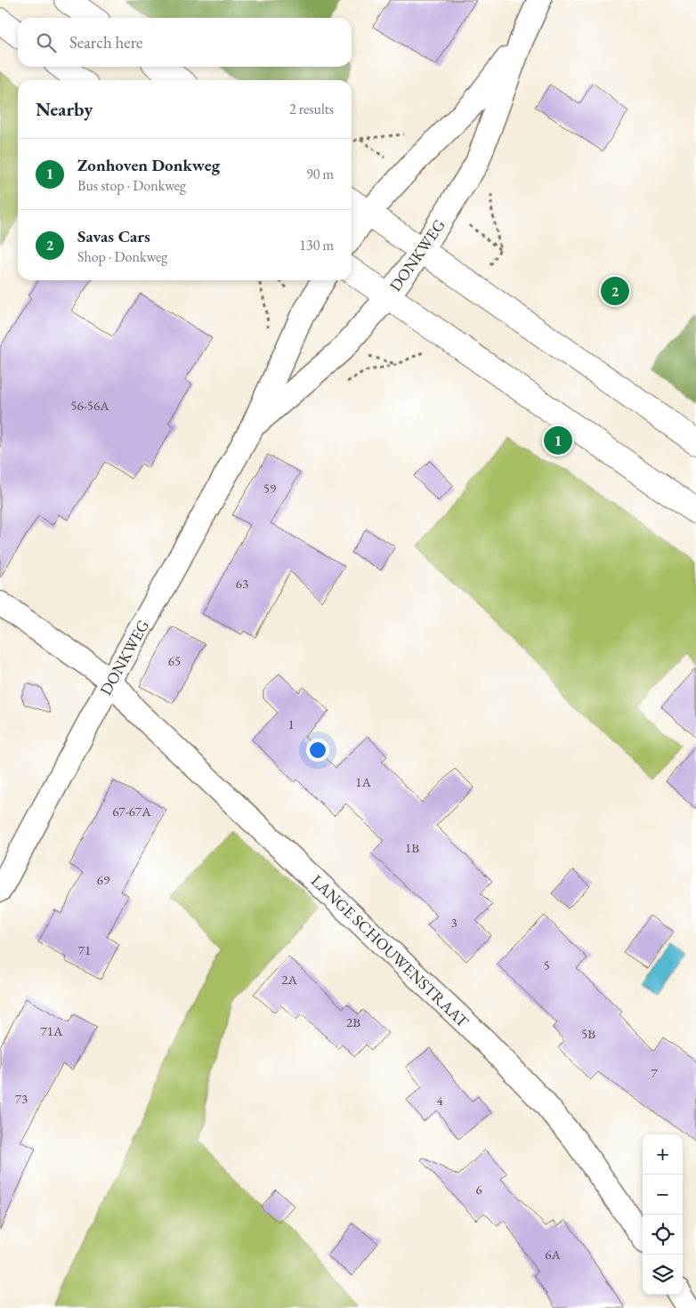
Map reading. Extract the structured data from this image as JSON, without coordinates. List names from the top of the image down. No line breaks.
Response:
{"streets":{"street":["DONKWEG","LANGE SCHOUWENSTRAAT"]},"crossings":[["DONKWEG","LANGE SCHOUWENSTRAAT"]],"house_numbers":["56-56A","59","63","65","1","1A","67-67A","1B","69","3","71","5","2A","2B","71A","5B","7","73","4","6","6A"],"page":{"search":"Search here","heading":["Nearby","2 results"],"list":[{"mark":"1","name":"Zonhoven Donkweg","note":"Bus stop · Donkweg","value":"90 m"},{"mark":"2","name":"Savas Cars","note":"Shop · Donkweg","value":"130 m"}],"pins":["2","1"],"map_buttons":["+","−"]}}
